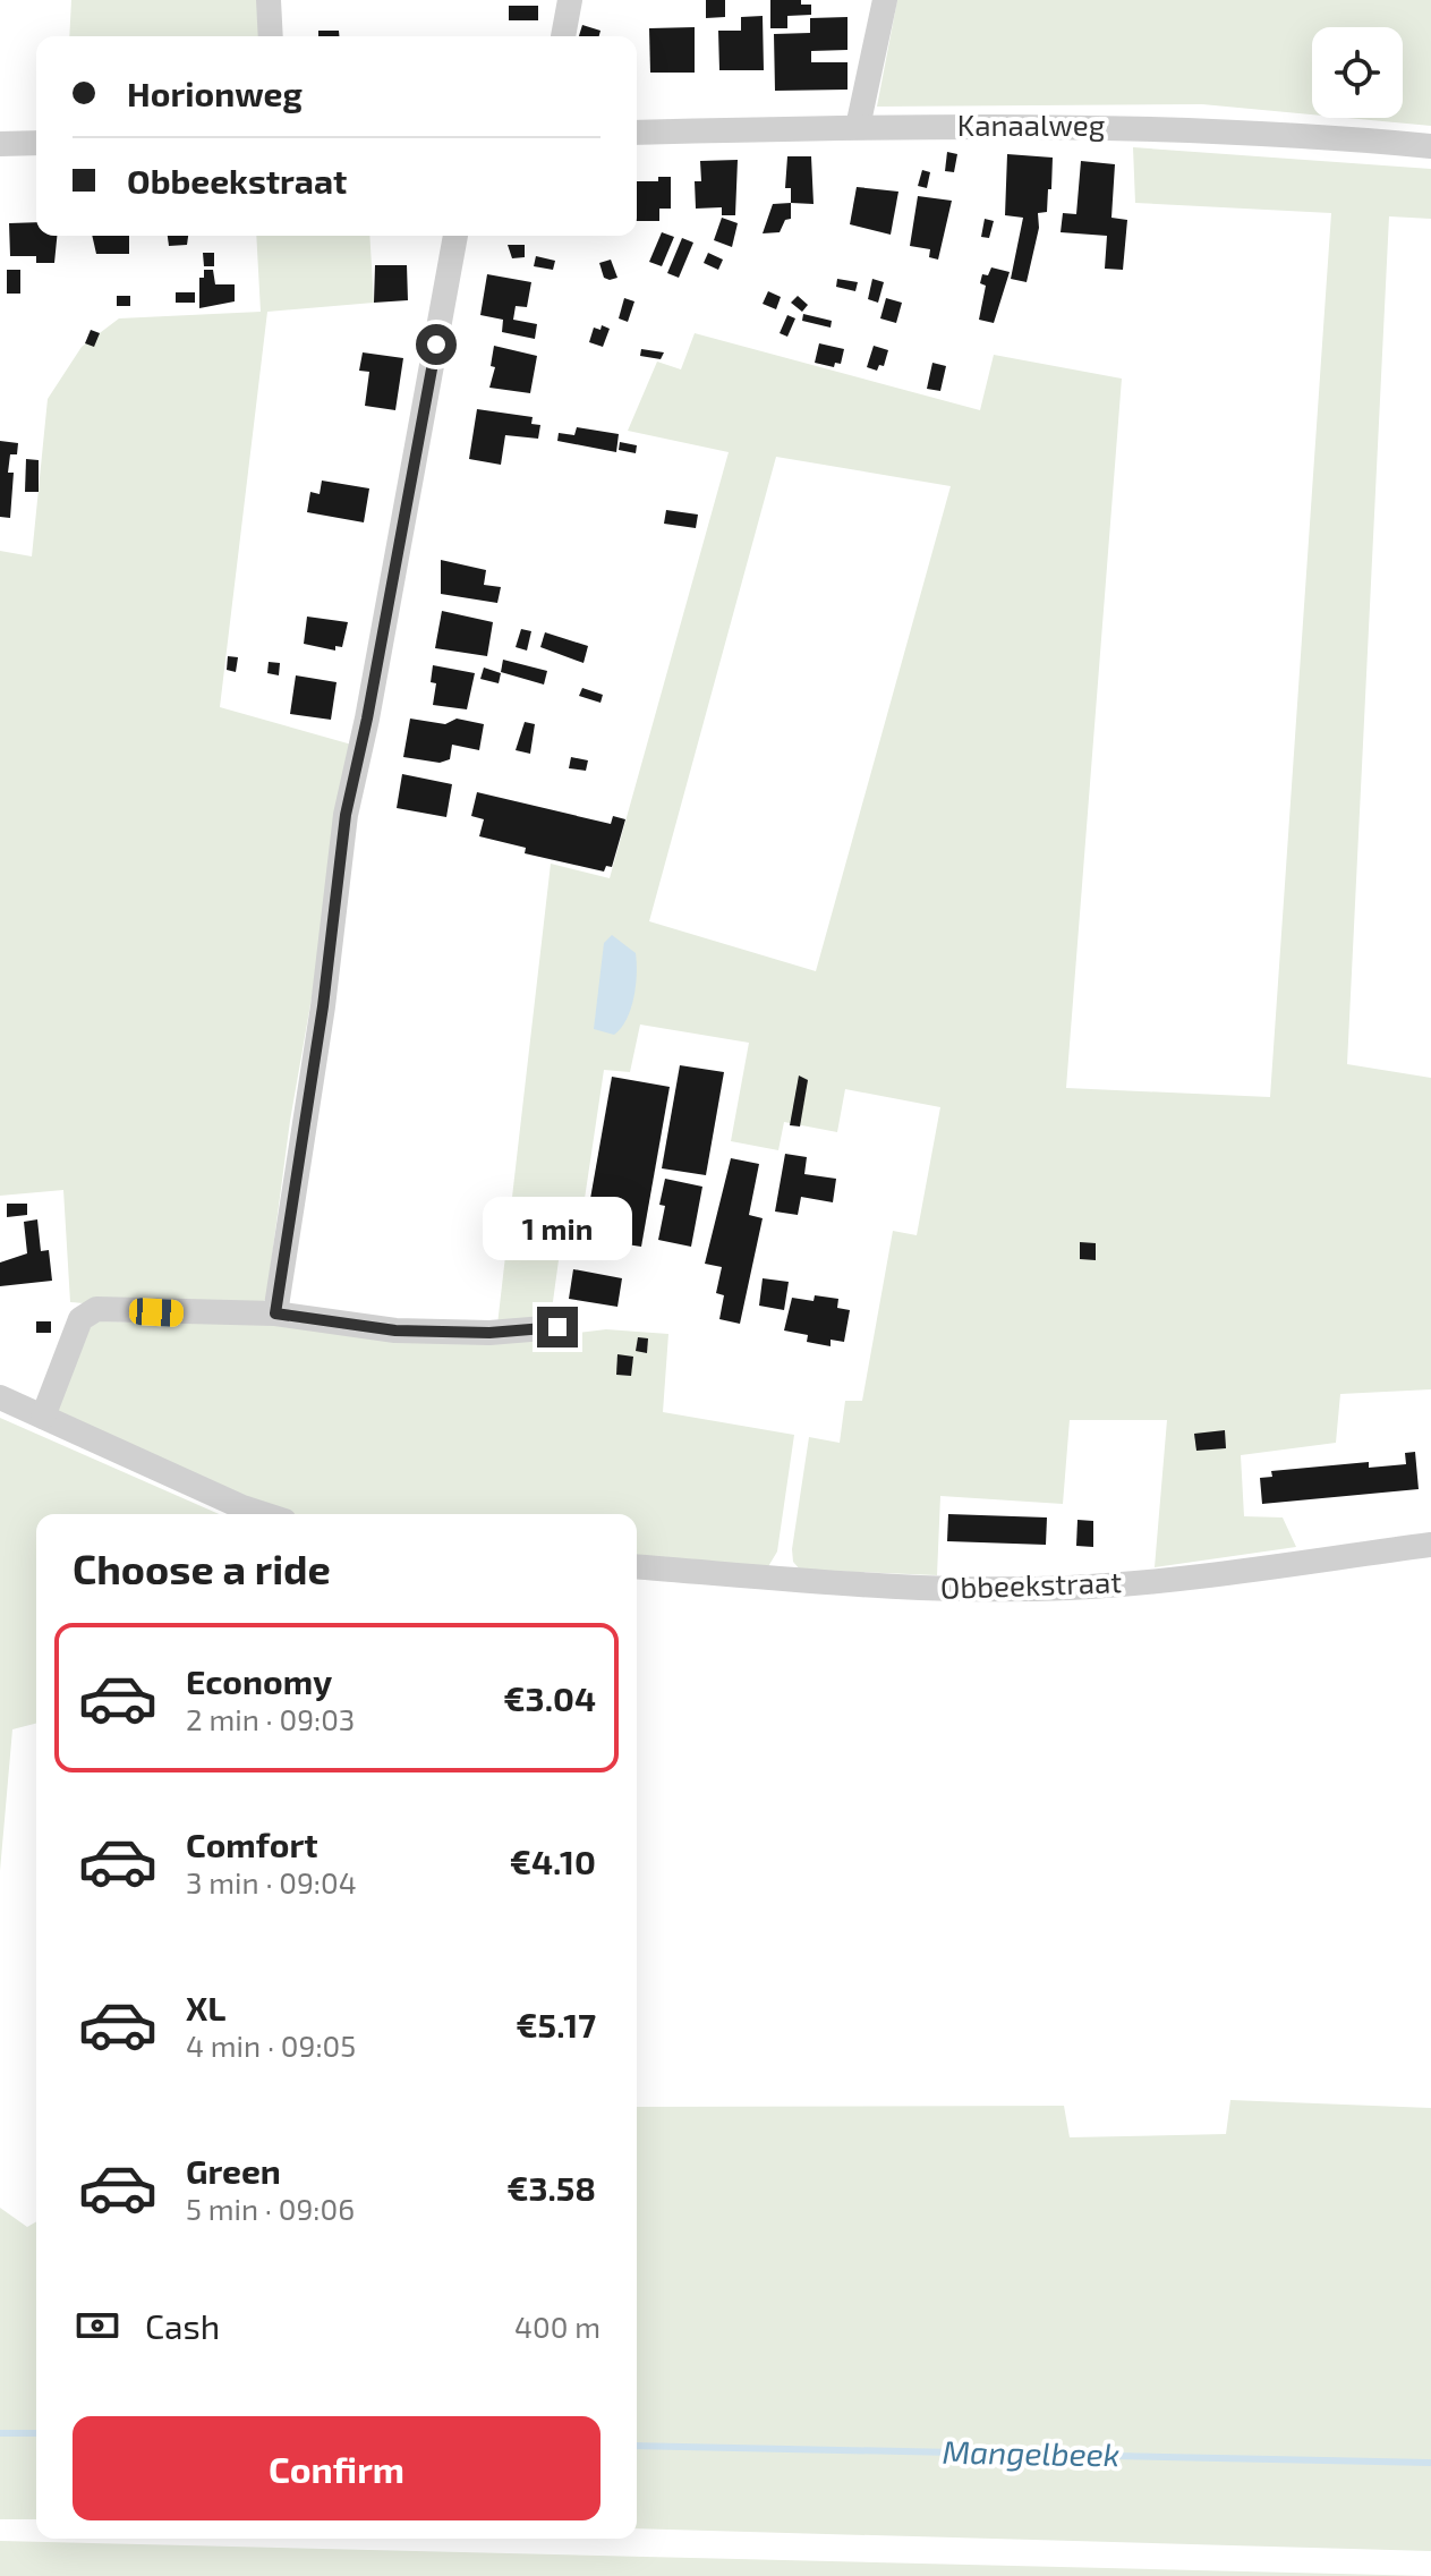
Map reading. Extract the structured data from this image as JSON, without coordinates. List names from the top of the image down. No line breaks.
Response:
{"streets":{"street":["Kanaalweg","Obbeekstraat"]},"water":["Mangelbeek"],"page":{"banner":["Horionweg","Obbeekstraat"],"bubble":"1 min","heading":"Choose a ride","list":[{"name":"Economy","note":"2 min · 09:03","value":"€3.04"},{"name":"Comfort","note":"3 min · 09:04","value":"€4.10"},{"name":"XL","note":"4 min · 09:05","value":"€5.17"},{"name":"Green","note":"5 min · 09:06","value":"€3.58"}],"pay":["Cash","400 m"],"buttons":"Confirm"}}
